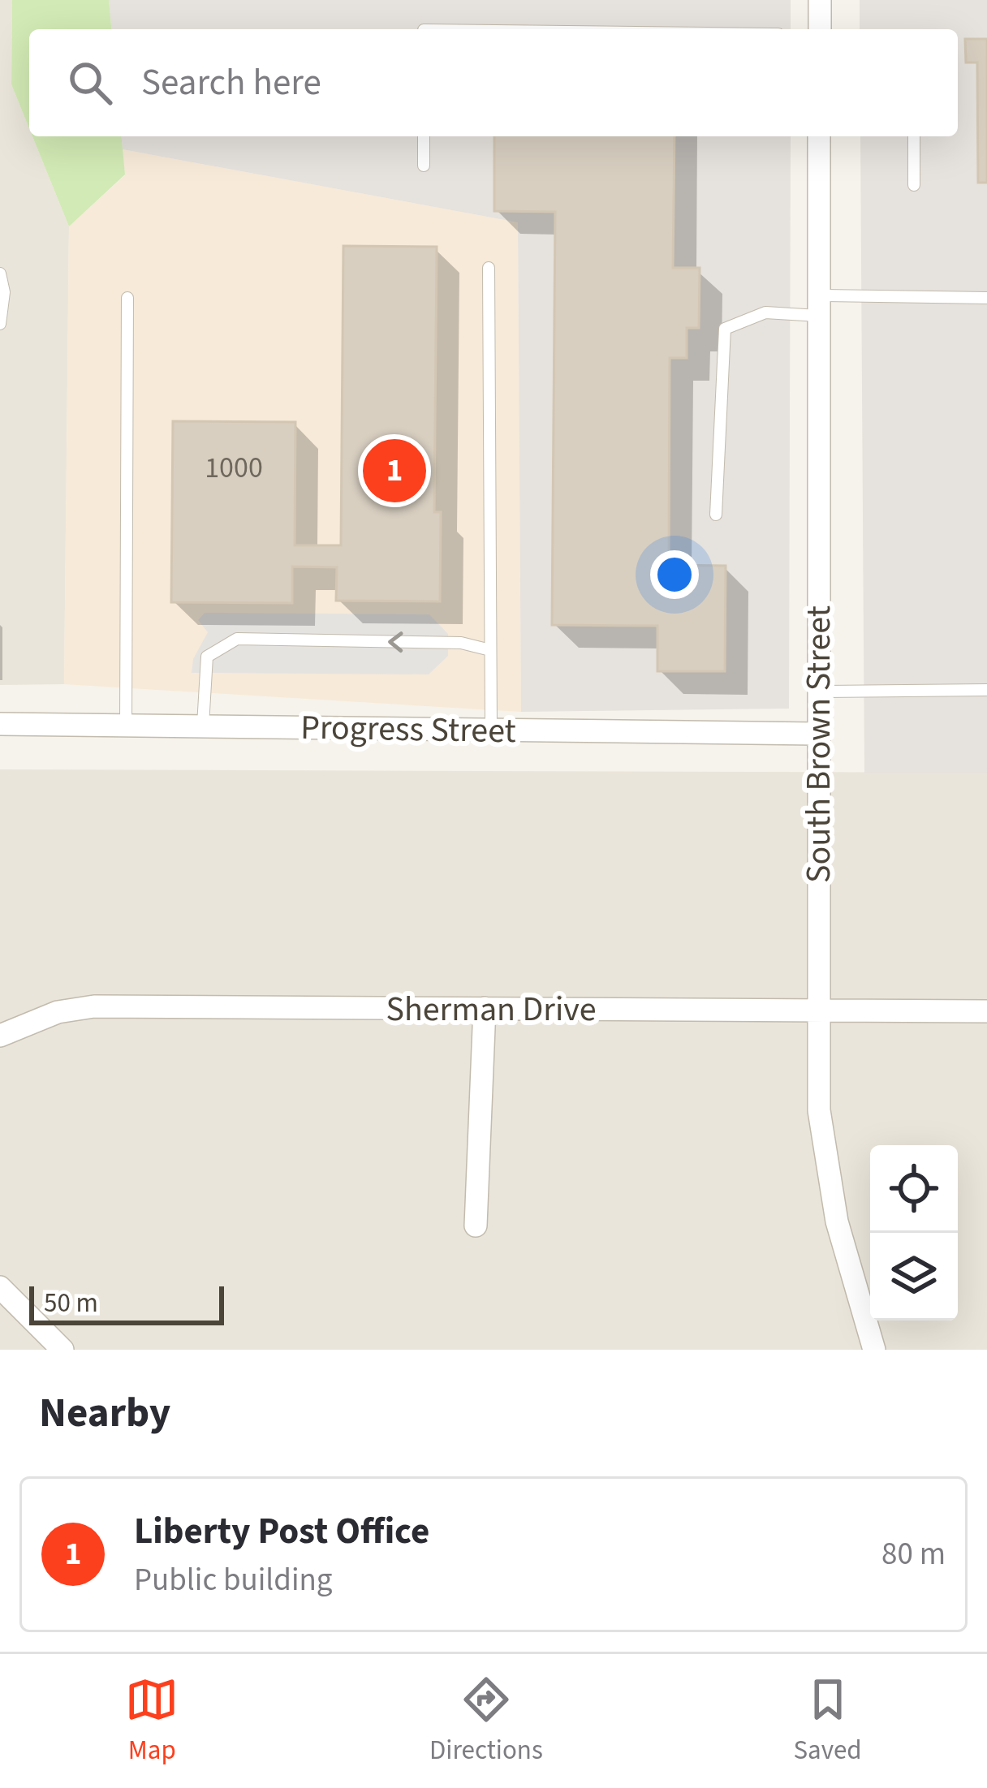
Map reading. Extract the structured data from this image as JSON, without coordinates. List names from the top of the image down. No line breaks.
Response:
{"streets":{"street":["Progress Street","South Brown Street","Sherman Drive"]},"crossings":[["Progress Street","South Brown Street"],["South Brown Street","Sherman Drive"]],"house_numbers":["1000"],"scale_bar":"50 m","page":{"search":"Search here","pins":"1","scale":"50 m","heading":"Nearby","list":[{"mark":"1","name":"Liberty Post Office","note":"Public building","value":"80 m"}],"nav":["Map","Directions","Saved"]}}
